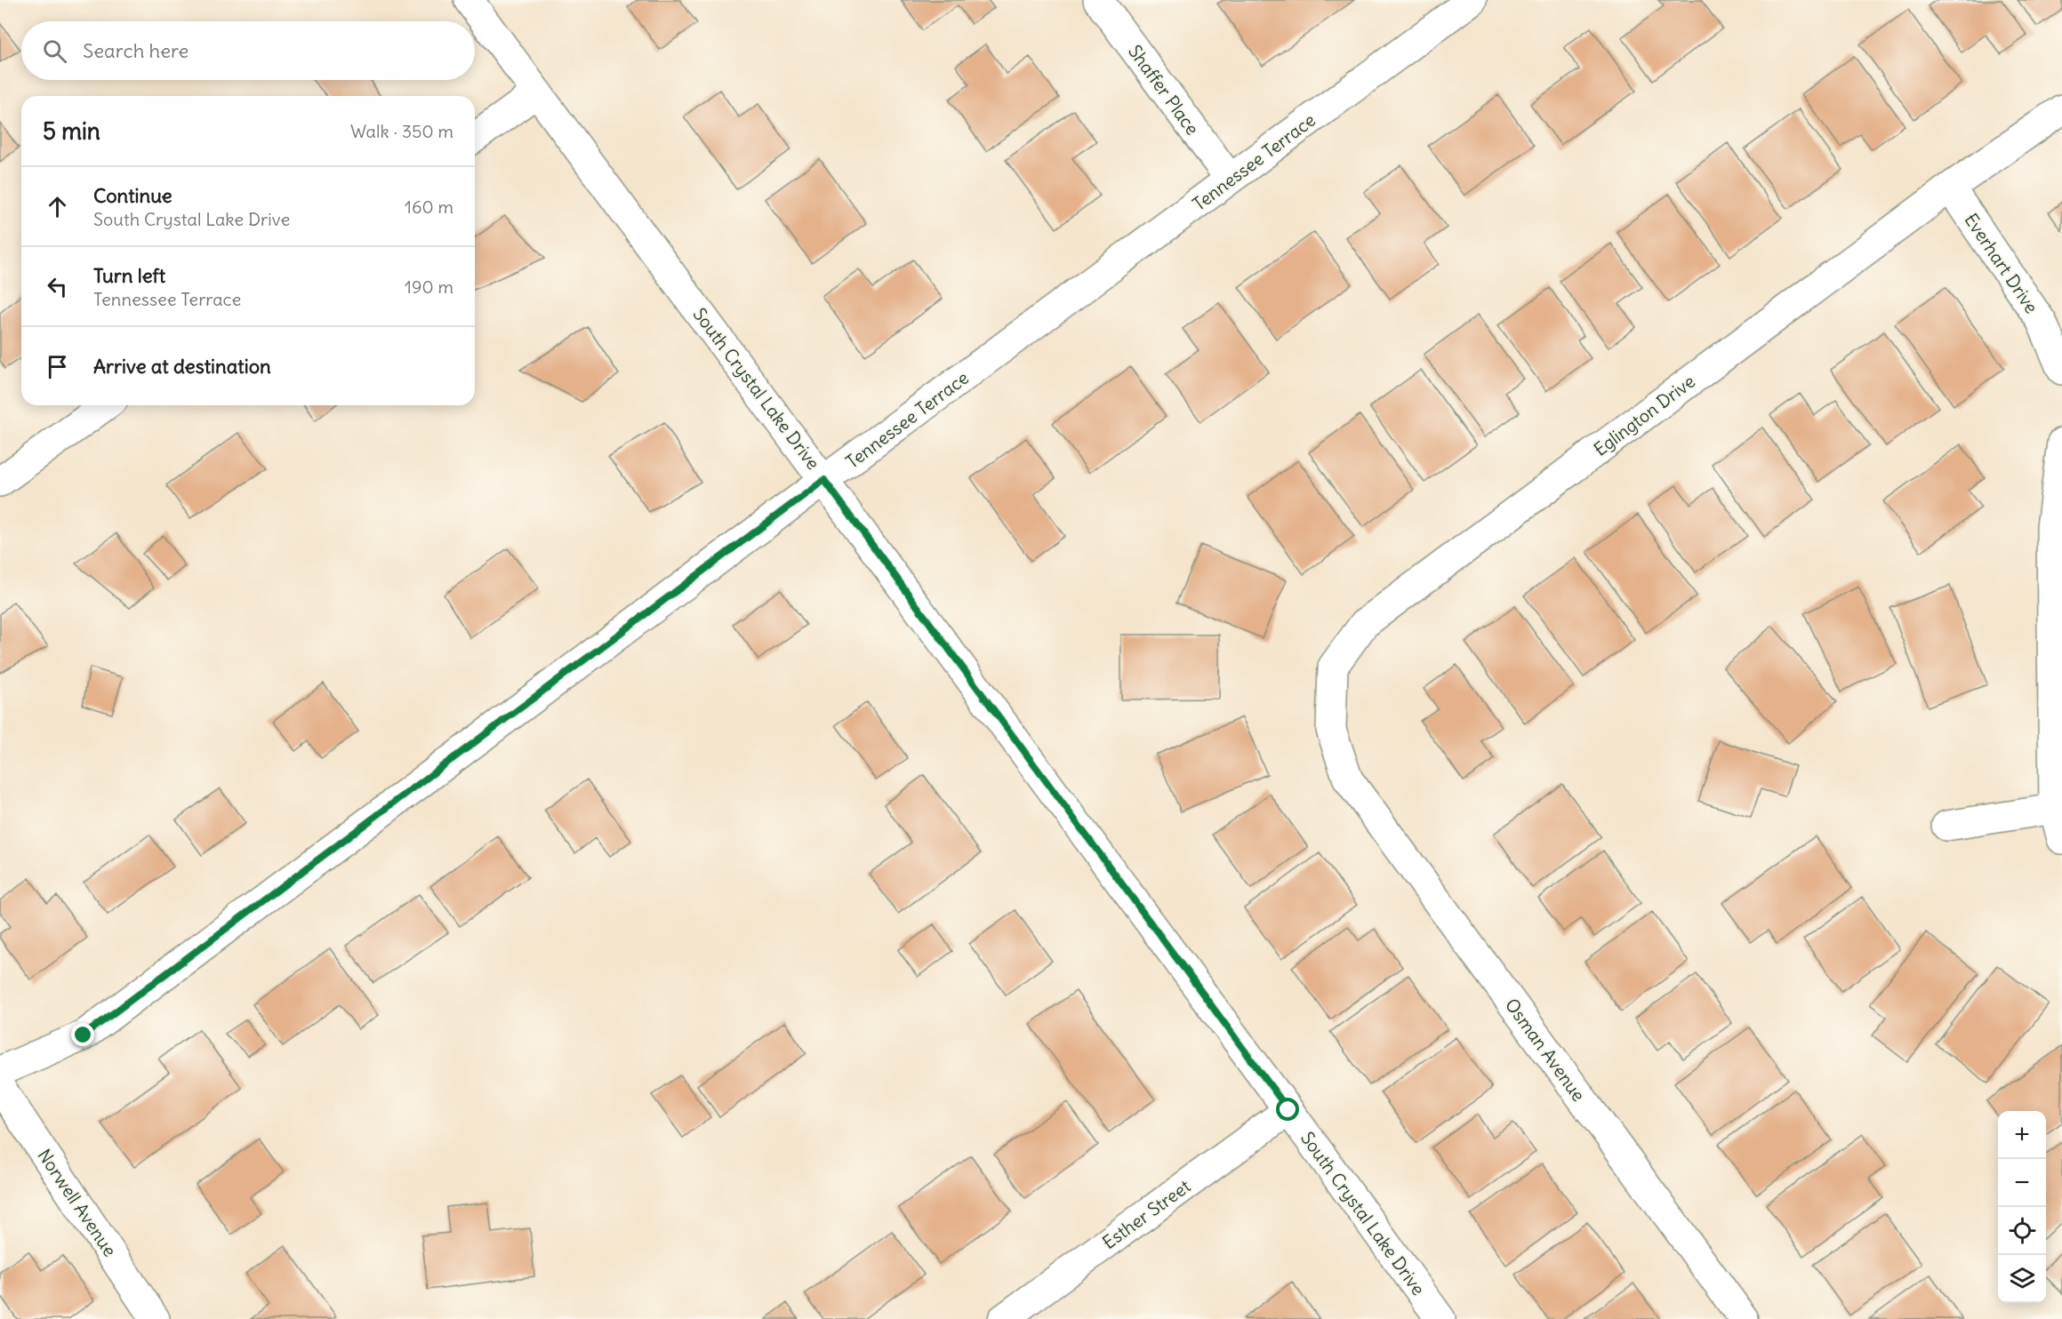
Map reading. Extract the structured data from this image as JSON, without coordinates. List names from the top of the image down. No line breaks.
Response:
{"streets":{"street":["Shaffer Place","Tennessee Terrace","Everhart Drive","South Crystal Lake Drive","Eglington Drive","Osman Avenue","Norwell Avenue","Esther Street"]},"crossings":[["Shaffer Place","Tennessee Terrace"],["Tennessee Terrace","South Crystal Lake Drive"],["Everhart Drive","Eglington Drive"],["South Crystal Lake Drive","Esther Street"],["Eglington Drive","Osman Avenue"]],"page":{"search":"Search here","heading":["5 min","Walk · 350 m"],"list":[["Continue","South Crystal Lake Drive","160 m"],["Turn left","Tennessee Terrace","190 m"],"Arrive at destination"],"map_buttons":["+","−"]}}
